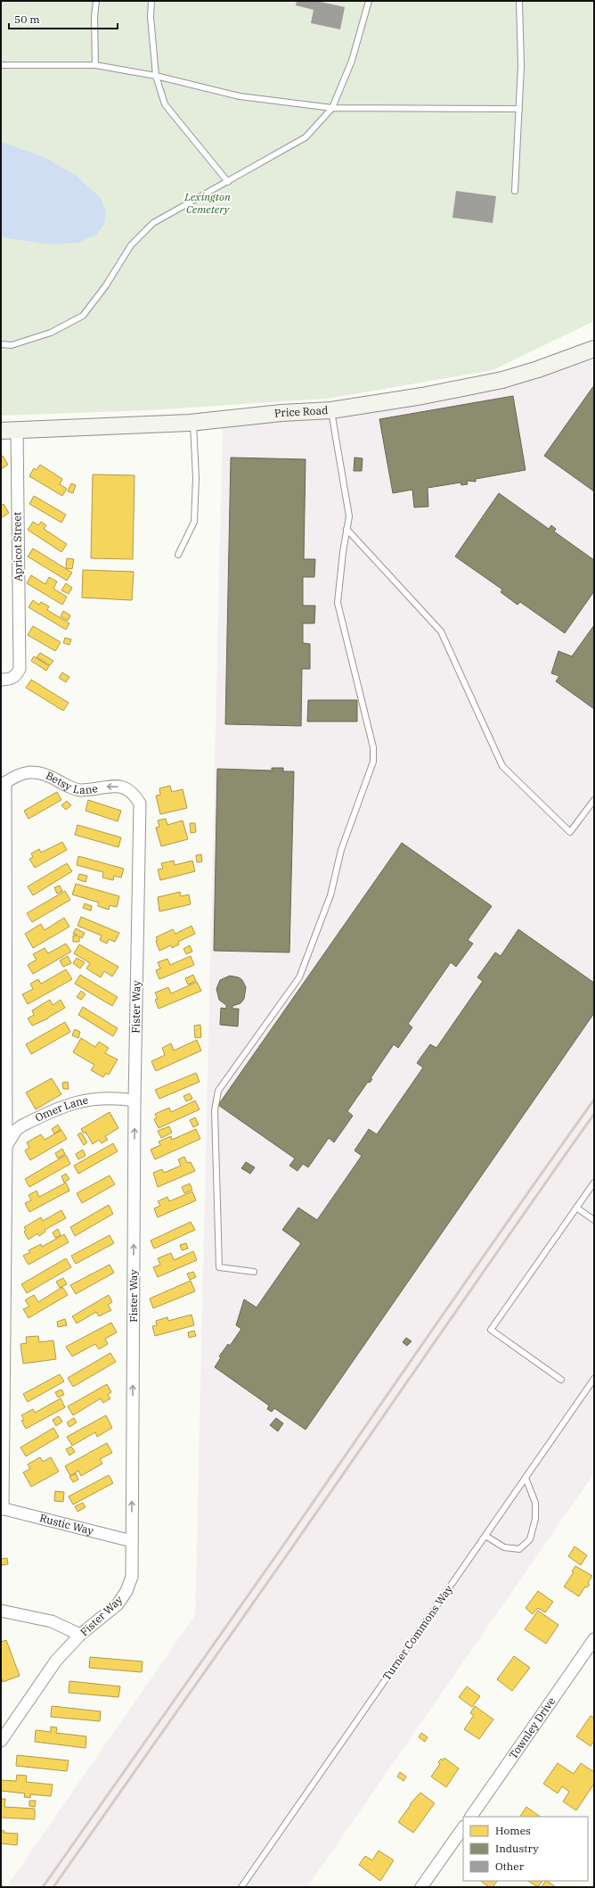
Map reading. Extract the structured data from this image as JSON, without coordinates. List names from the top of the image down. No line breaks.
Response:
{"streets":{"street":["Price Road","Apricot Street","Betsy Lane","Fister Way","Omer Lane","Rustic Way","Townley Drive"],"lane":["Turner Commons Way"]},"crossings":[["Price Road","Apricot Street"],["Betsy Lane","Fister Way"],["Fister Way","Omer Lane"],["Fister Way","Rustic Way"]],"one_way":["Betsy Lane","Fister Way"],"parks":["Lexington Cemetery"],"legend":["Homes","Industry","Other"],"scale_bar":"50 m"}
